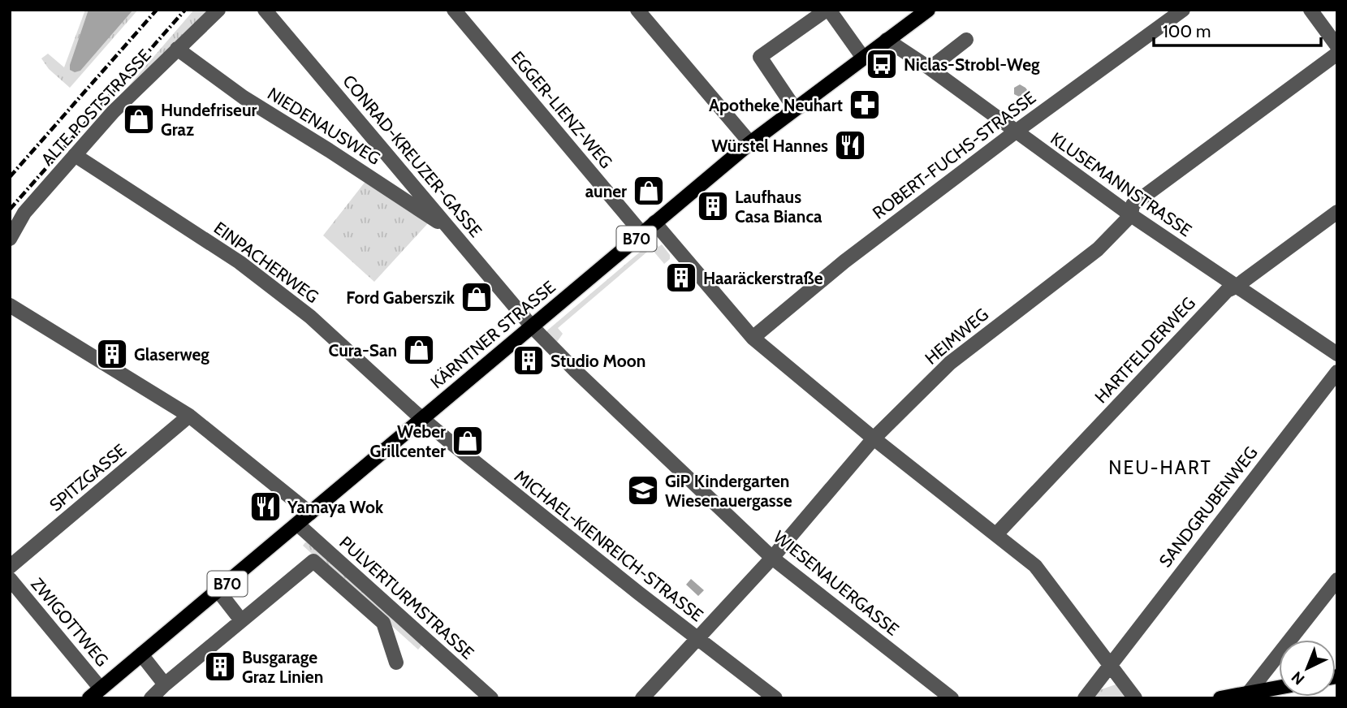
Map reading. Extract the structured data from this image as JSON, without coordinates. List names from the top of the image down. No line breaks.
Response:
{"streets":{"main road":["B70","KÄRNTNER STRASSE"],"street":["ALTE POSTSTRASSE","EGGER-LIENZ-WEG","NIEDENAUSWEG","ROBERT-FUCHS-STRASSE","CONRAD-KREUZER-GASSE","KLUSEMANNSTRASSE","EINPACHERWEG","HEIMWEG","HARTFELDERWEG","SPITZGASSE","SANDGRUBENWEG","MICHAEL-KIENREICH-STRASSE","WIESENAUERGASSE","PULVERTURMSTRASSE","ZWIGOTTWEG"]},"crossings":[["ALTE POSTSTRASSE","NIEDENAUSWEG"],["ALTE POSTSTRASSE","EINPACHERWEG"],["EGGER-LIENZ-WEG","KÄRNTNER STRASSE"],["NIEDENAUSWEG","CONRAD-KREUZER-GASSE"],["ROBERT-FUCHS-STRASSE","KLUSEMANNSTRASSE"],["CONRAD-KREUZER-GASSE","KÄRNTNER STRASSE"],["CONRAD-KREUZER-GASSE","WIESENAUERGASSE"],["KLUSEMANNSTRASSE","KÄRNTNER STRASSE"],["KLUSEMANNSTRASSE","HEIMWEG"],["KLUSEMANNSTRASSE","HARTFELDERWEG"],["EINPACHERWEG","KÄRNTNER STRASSE"],["EINPACHERWEG","MICHAEL-KIENREICH-STRASSE"],["KÄRNTNER STRASSE","MICHAEL-KIENREICH-STRASSE"],["KÄRNTNER STRASSE","WIESENAUERGASSE"],["KÄRNTNER STRASSE","PULVERTURMSTRASSE"],["KÄRNTNER STRASSE","ZWIGOTTWEG"],["HEIMWEG","MICHAEL-KIENREICH-STRASSE"],["HEIMWEG","WIESENAUERGASSE"]],"districts":["NEU-HART"],"places":{"bus stop":["Niclas-Strobl-Weg"],"pharmacy":["Apotheke Neuhart"],"shop":["Hundefriseur Graz","auner","Ford Gaberszik","Cura-San","Weber Grillcenter"],"restaurant":["Würstel Hannes","Yamaya Wok"],"building":["Laufhaus Casa Bianca","Haaräckerstraße","Glaserweg","Studio Moon","Busgarage Graz Linien"],"school or university":["GiP Kindergarten Wiesenauergasse"]},"scale_bar":"100 m","north":"bottom left"}
